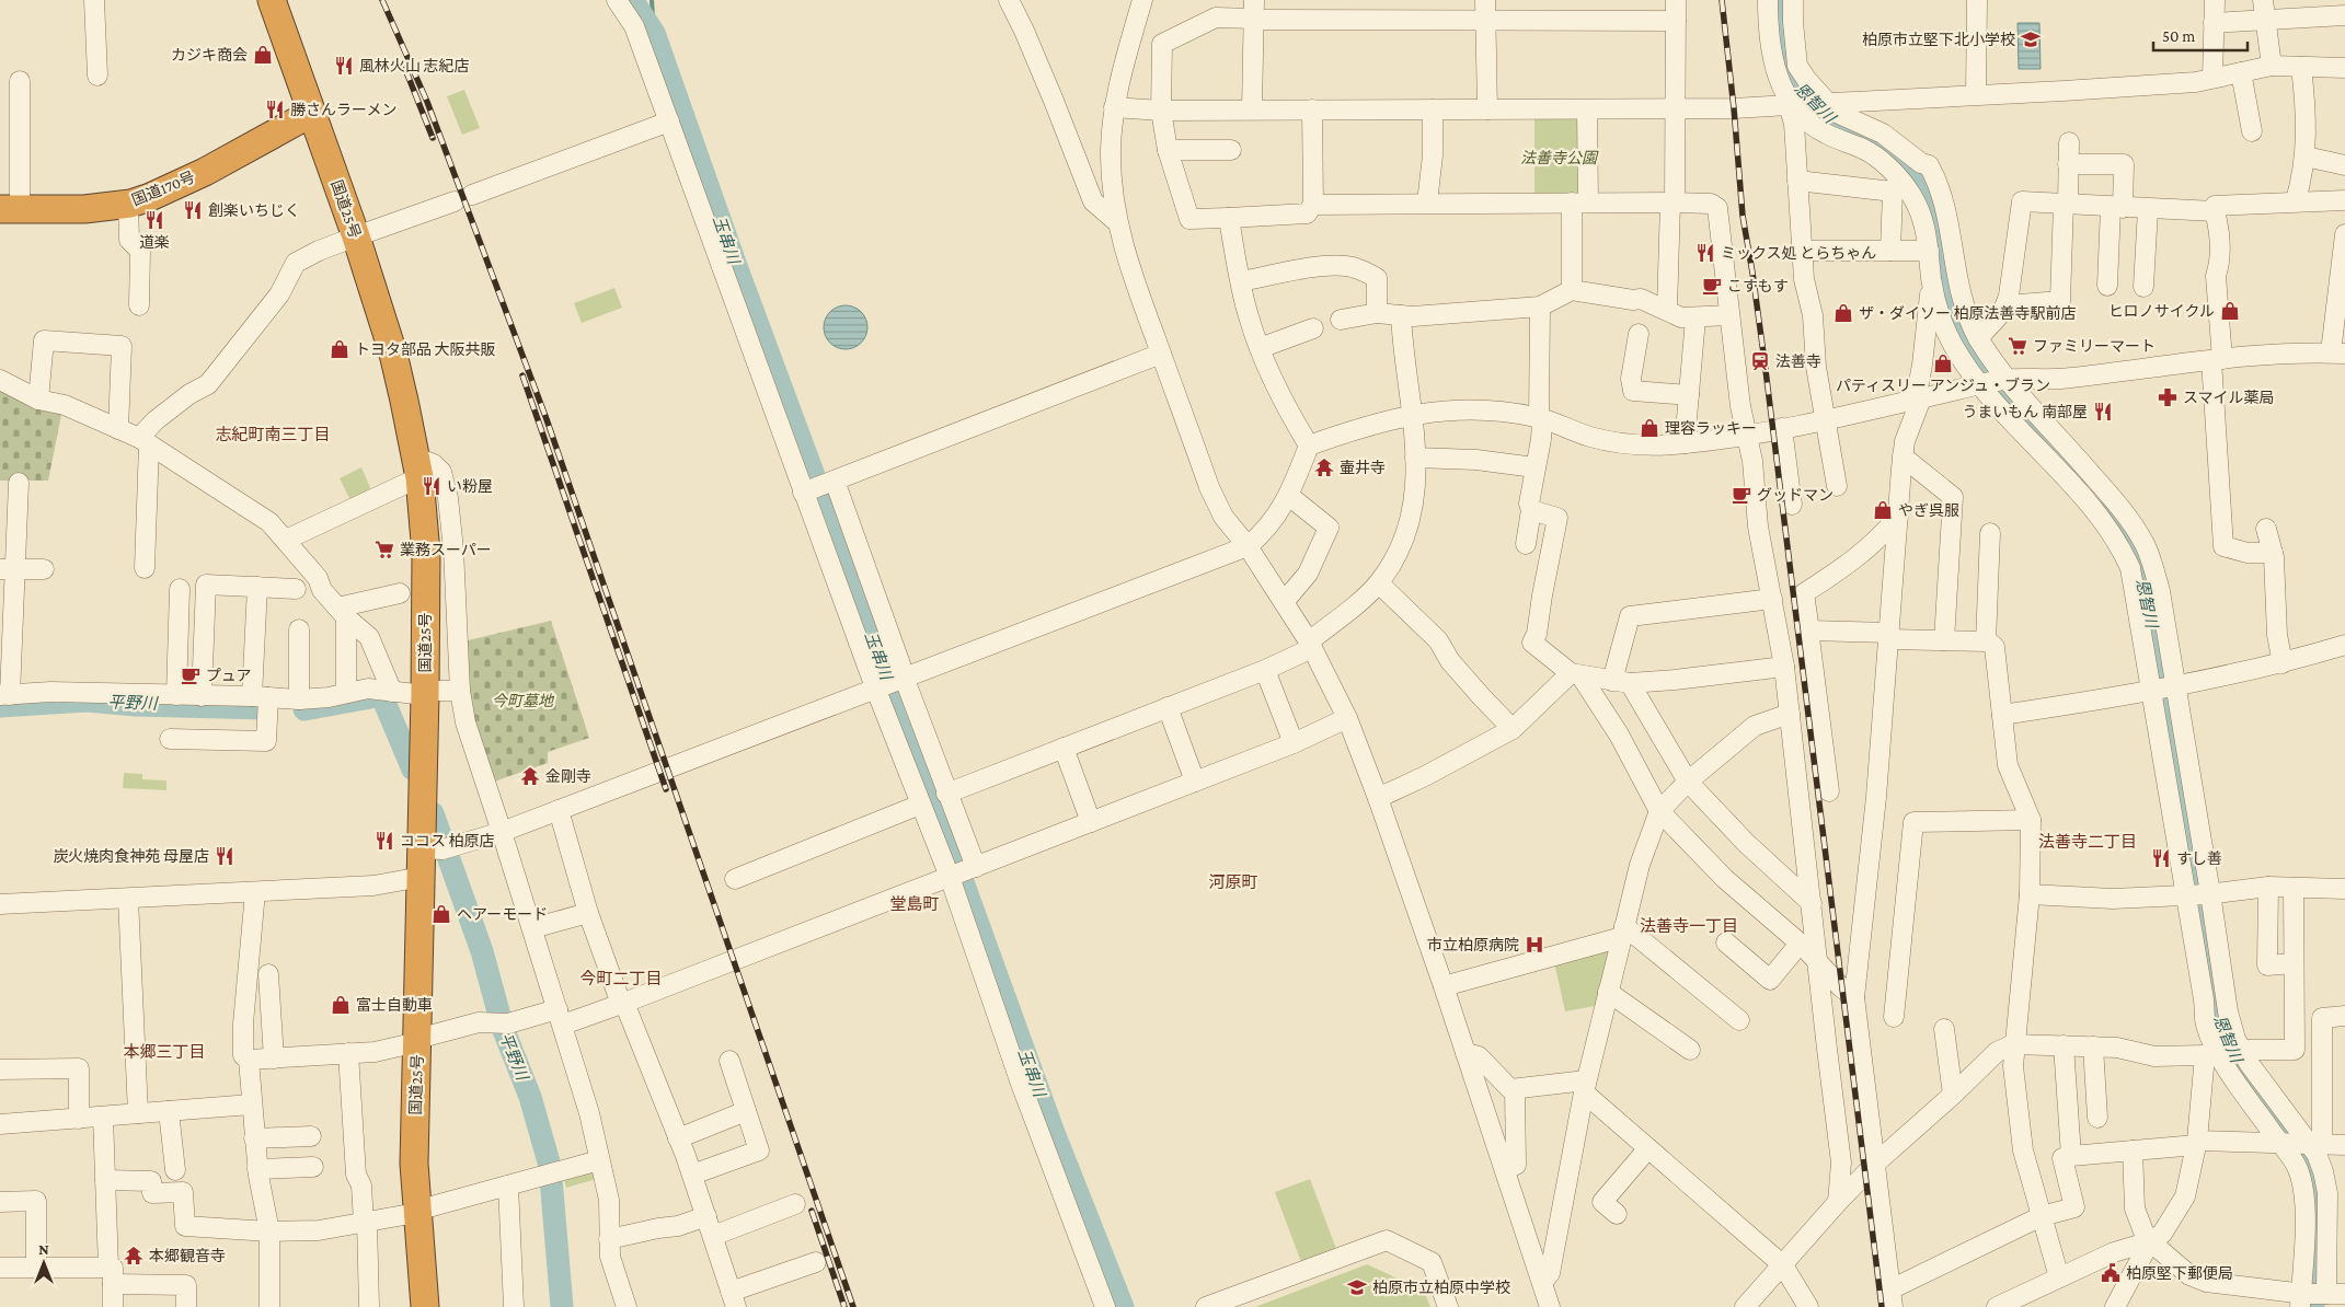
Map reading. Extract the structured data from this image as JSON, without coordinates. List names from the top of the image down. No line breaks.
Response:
{"streets":{"highway":["国道170号","国道25号"]},"crossings":[["国道170号","国道25号"]],"districts":["志紀町南三丁目","法善寺二丁目","河原町","堂島町","法善寺一丁目","今町二丁目","本郷三丁目"],"water":["恩智川","玉串川","平野川"],"parks":["法善寺公園","今町墓地"],"places":{"school or university":["柏原市立堅下北小学校","柏原市立柏原中学校"],"shop":["カジキ商会","ヒロノサイクル","ザ・ダイソー 柏原法善寺駅前店","トヨタ部品 大阪共販","パティスリー アンジュ・ブラン","理容ラッキー","やぎ呉服","ヘアーモード","富士自動車"],"restaurant":["風林火山 志紀店","勝さんラーメン","創楽いちじく","道楽","ミックス処 とらちゃん","うまいもん 南部屋","い粉屋","ココス 柏原店","炭火焼肉食神苑 母屋店","すし善"],"cafe":["こすもす","グッドマン","プュア"],"supermarket":["ファミリーマート","業務スーパー"],"station":["法善寺"],"pharmacy":["スマイル薬局"],"temple":["壷井寺","金剛寺","本郷観音寺"],"hospital":["市立柏原病院"],"public building":["柏原堅下郵便局"]},"scale_bar":"50 m","north":"top"}
